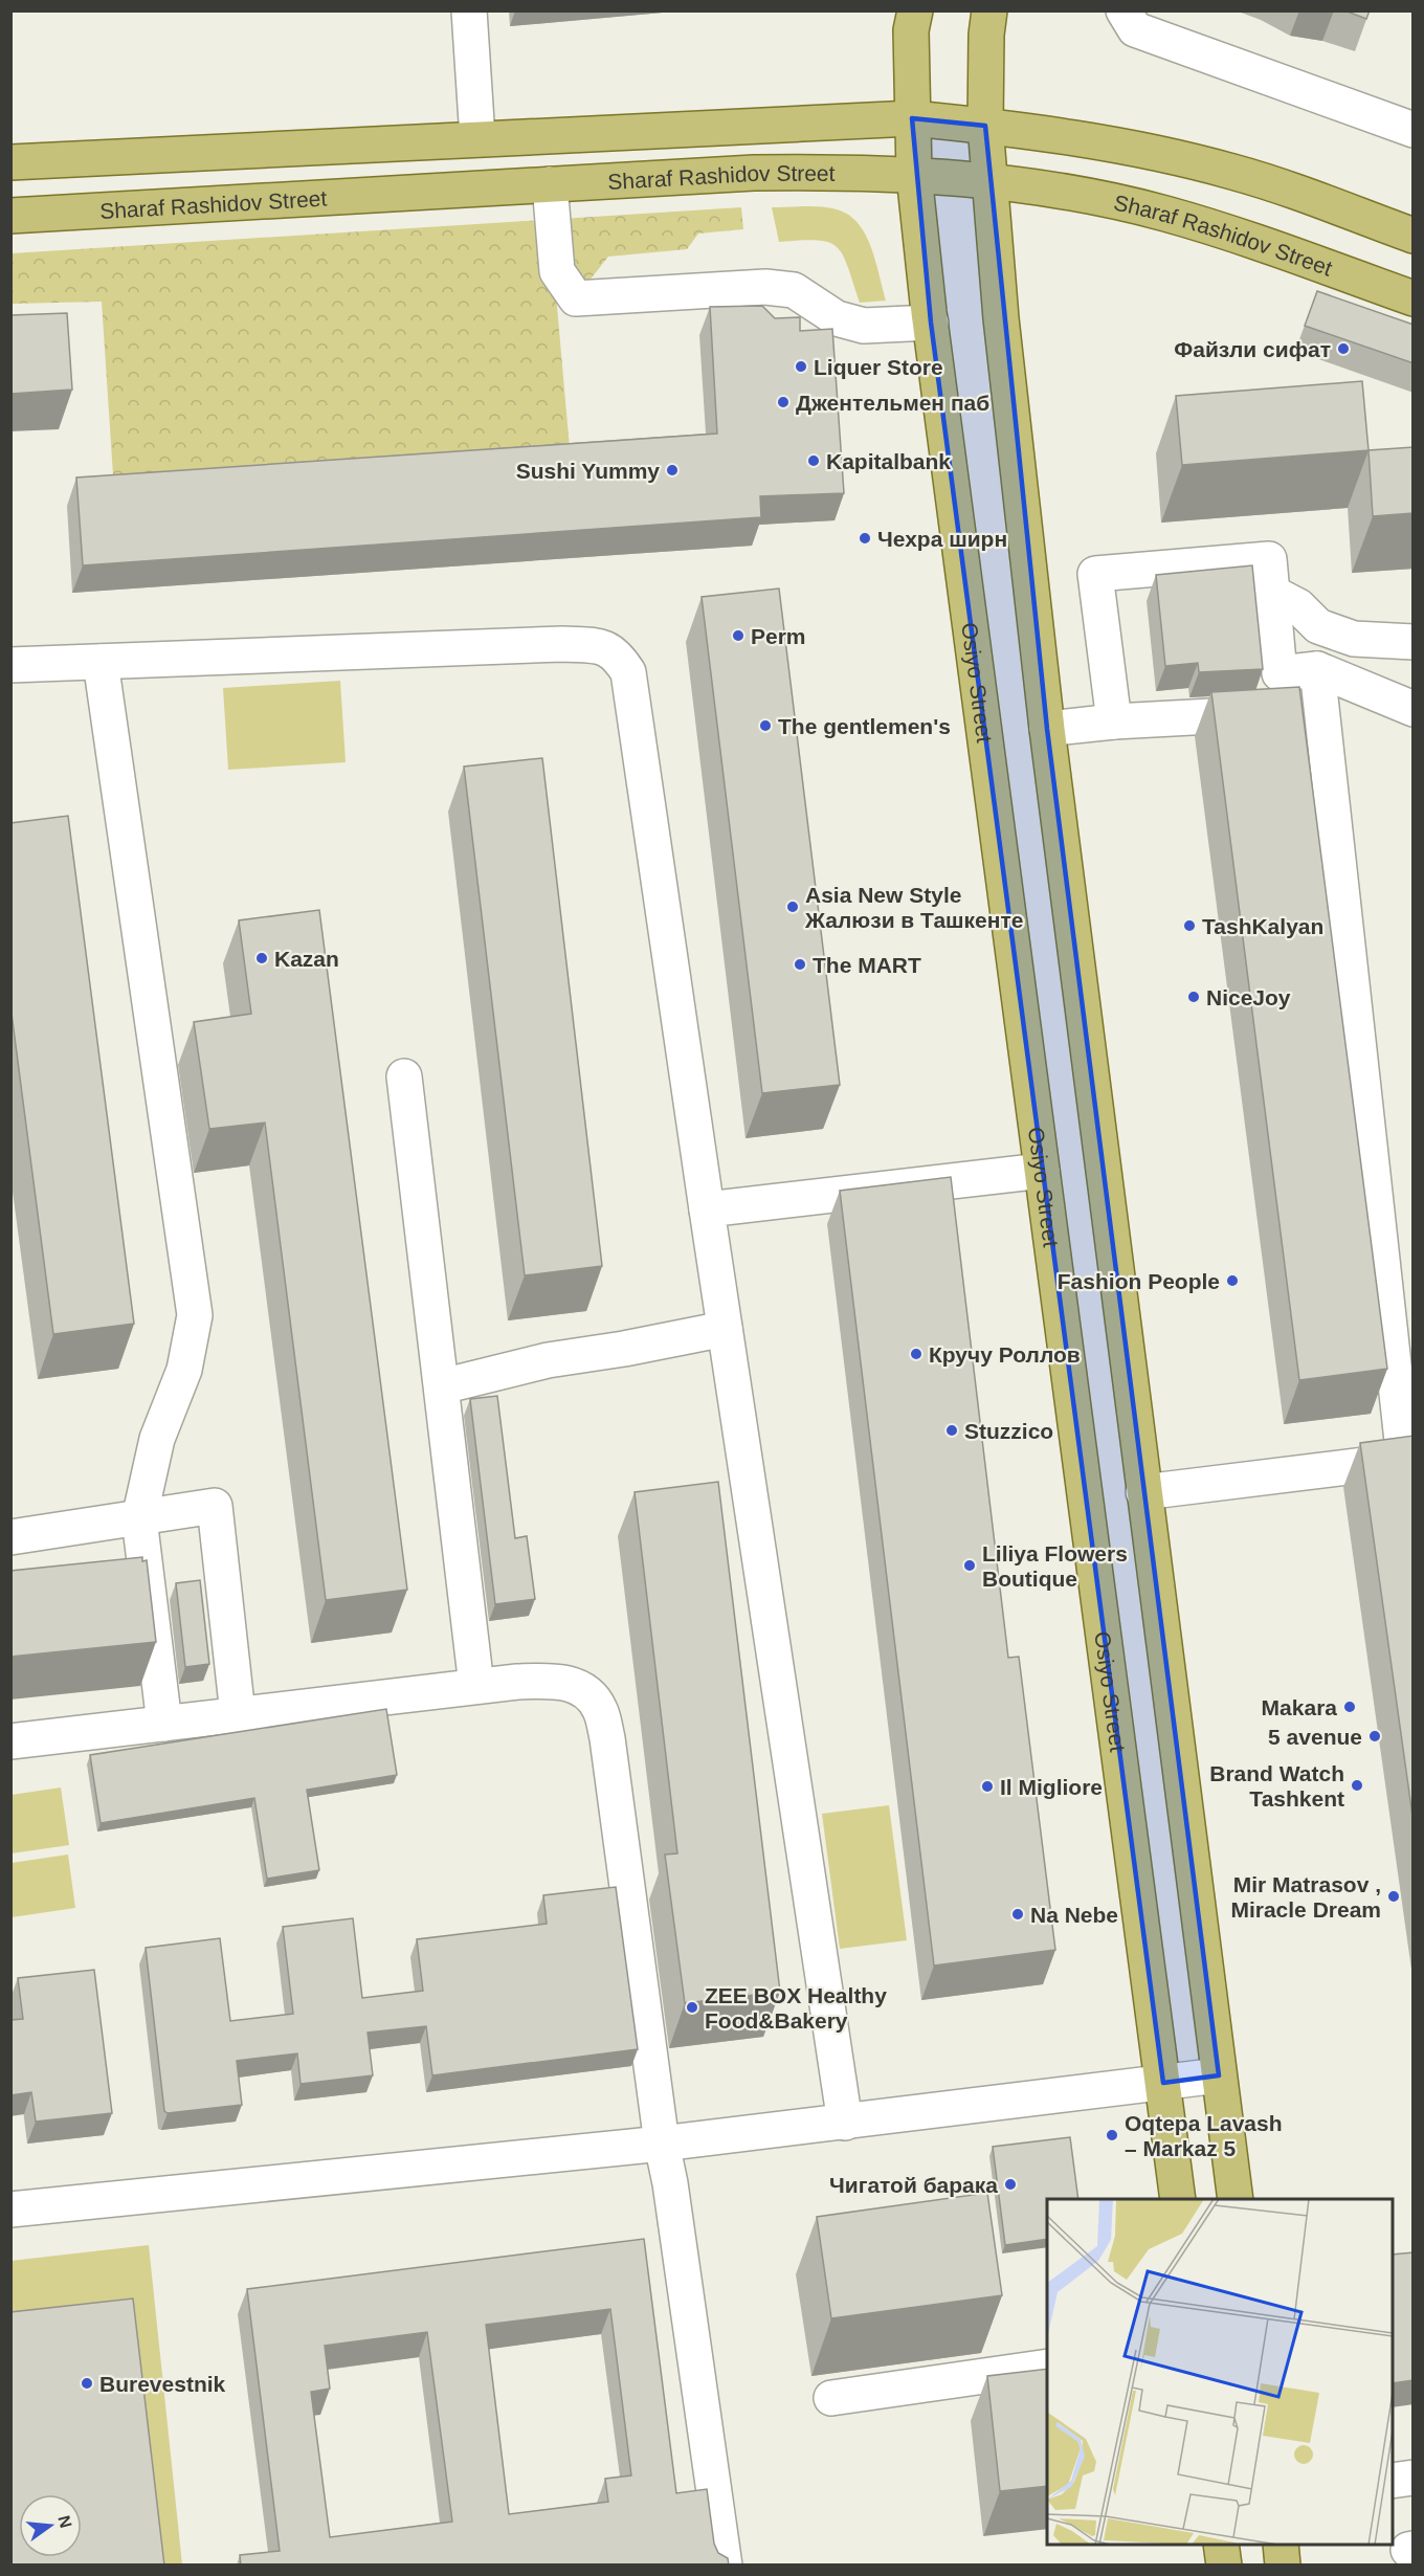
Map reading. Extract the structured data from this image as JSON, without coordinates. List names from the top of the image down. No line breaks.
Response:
{"streets":{"main road":["Sharaf Rashidov Street","Osiyo Street"]},"crossings":[["Sharaf Rashidov Street","Osiyo Street"]],"places":["Файзли сифат","Liquer Store","Джентельмен паб","Kapitalbank","Sushi Yummy","Чехра ширн","Perm","The gentlemen's","Asia New Style Жалюзи в Ташкенте","TashKalyan","Kazan","The MART","NiceJoy","Fashion People","Кручу Роллов","Stuzzico","Liliya Flowers Boutique","Makara","5 avenue","Brand Watch Tashkent","Il Migliore","Mir Matrasov , Miracle Dream","Na Nebe","ZEE BOX Healthy Food&Bakery","Oqtepa Lavash – Markaz 5","Чигатой барака","Burevestnik"],"north":"right"}
